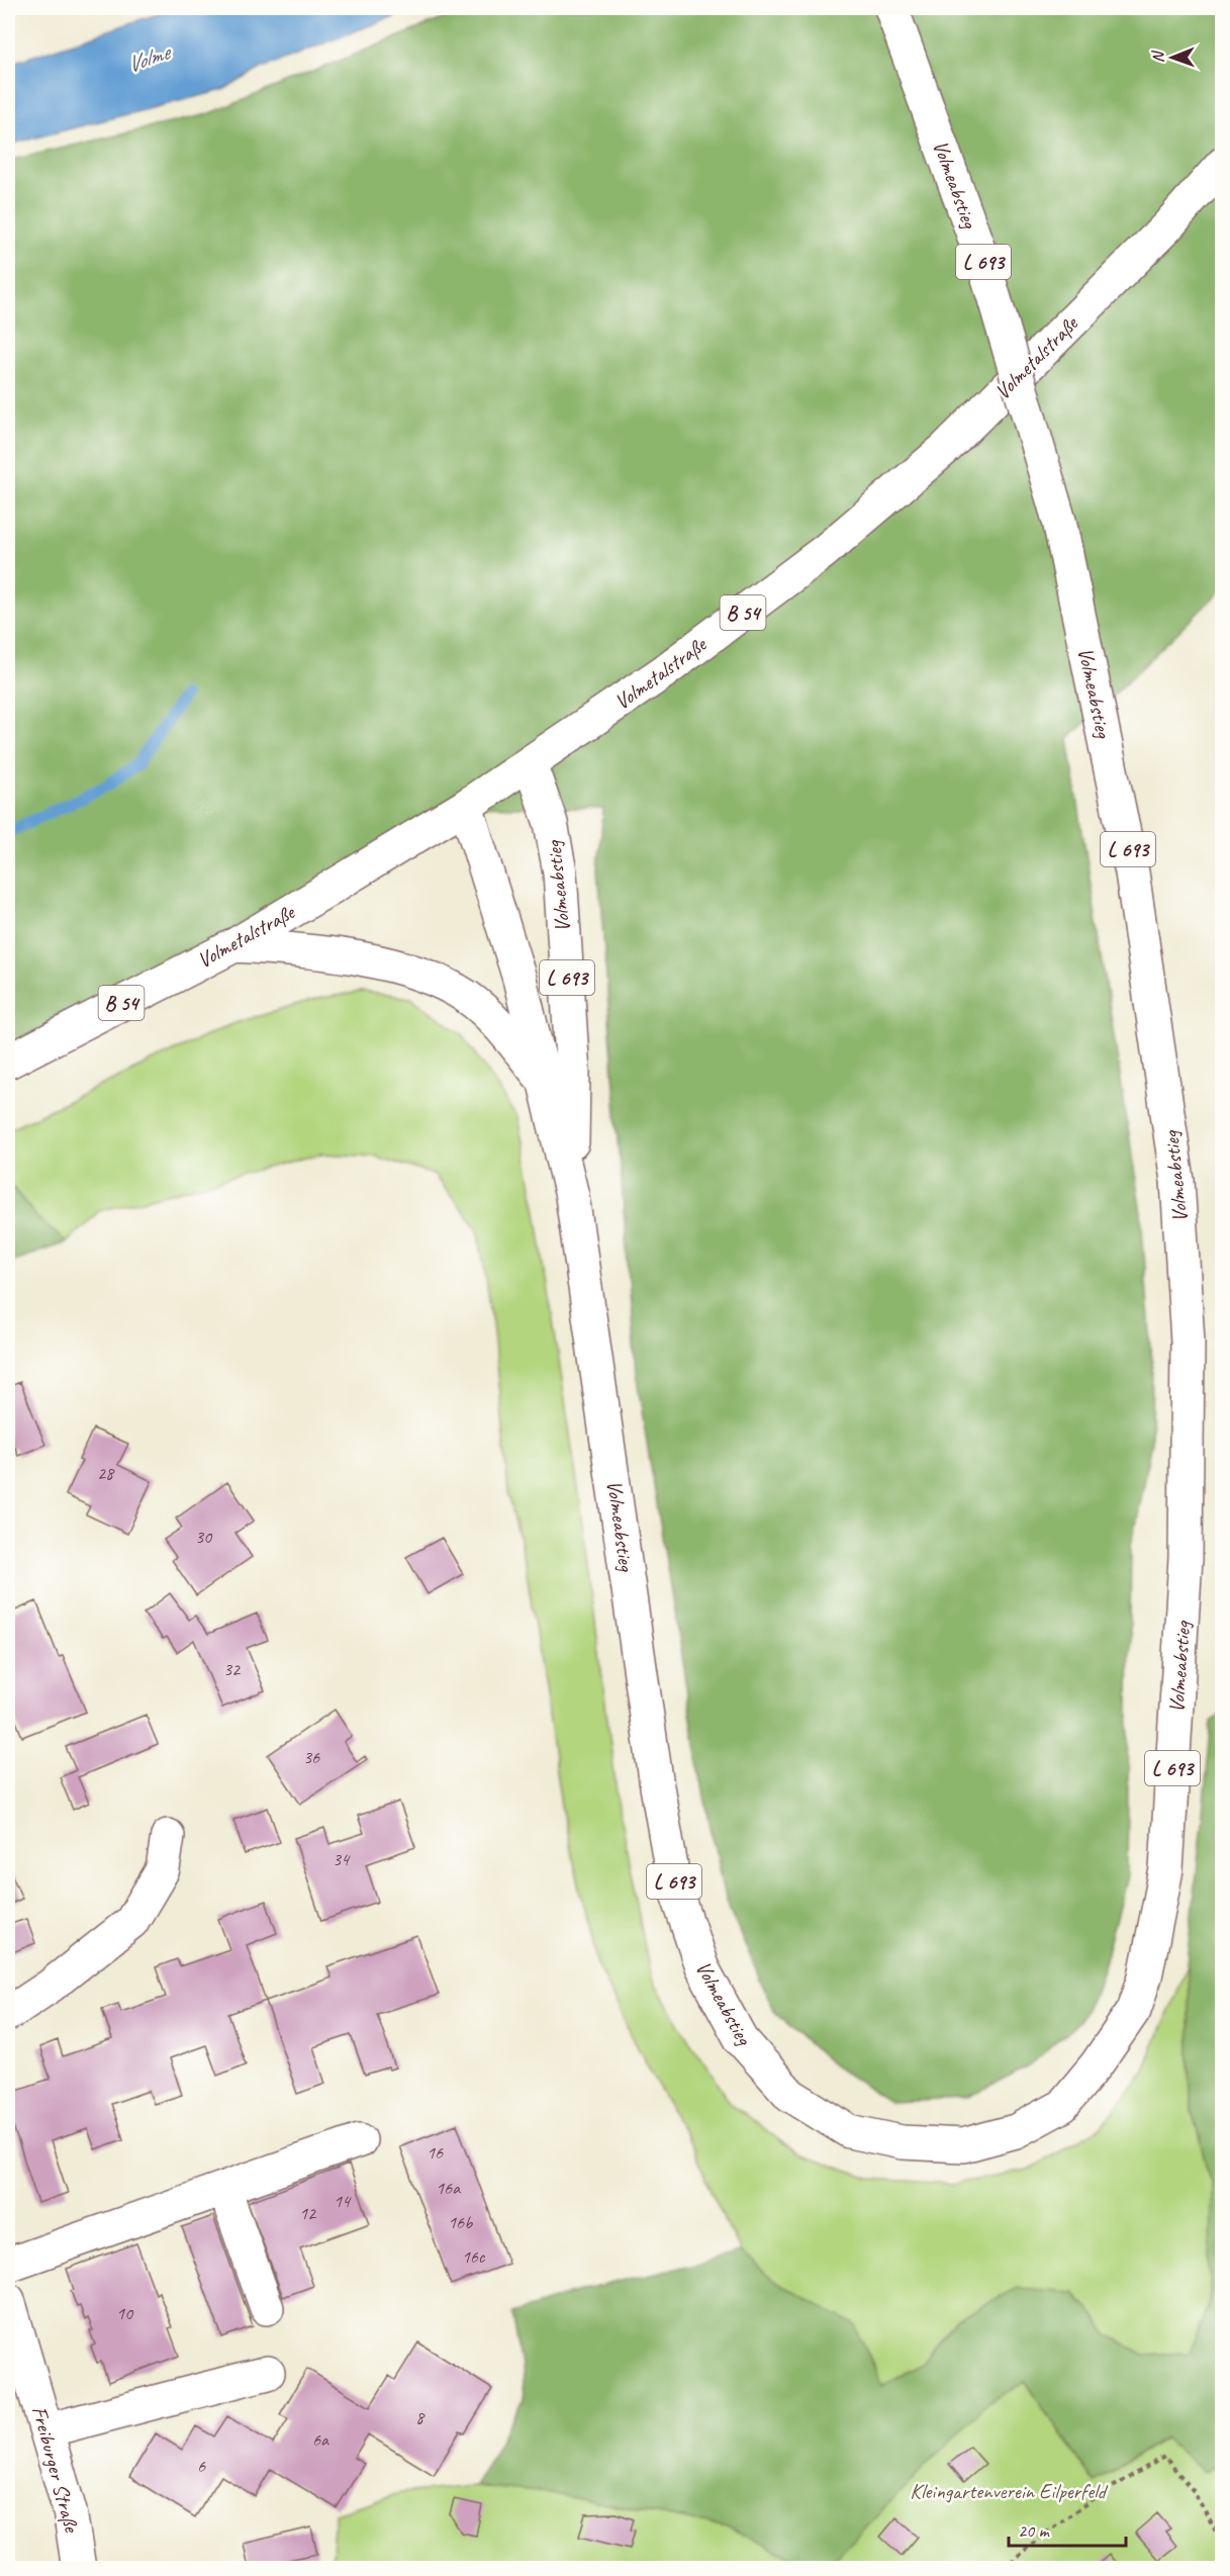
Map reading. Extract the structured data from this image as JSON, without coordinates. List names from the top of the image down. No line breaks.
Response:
{"streets":{"main road":["Volmeabstieg","L 693","Volmetalstraße","B 54","Freiburger Straße"]},"crossings":[["Volmeabstieg","L 693"],["Volmeabstieg","Volmetalstraße"],["L 693","Volmetalstraße"]],"water":["Volme"],"parks":["Kleingartenverein Eilperfeld"],"house_numbers":["28","30","32","36","34","16","16a","14","12","16b","16c","10","8","6a","6"],"scale_bar":"20 m","north":"left"}
